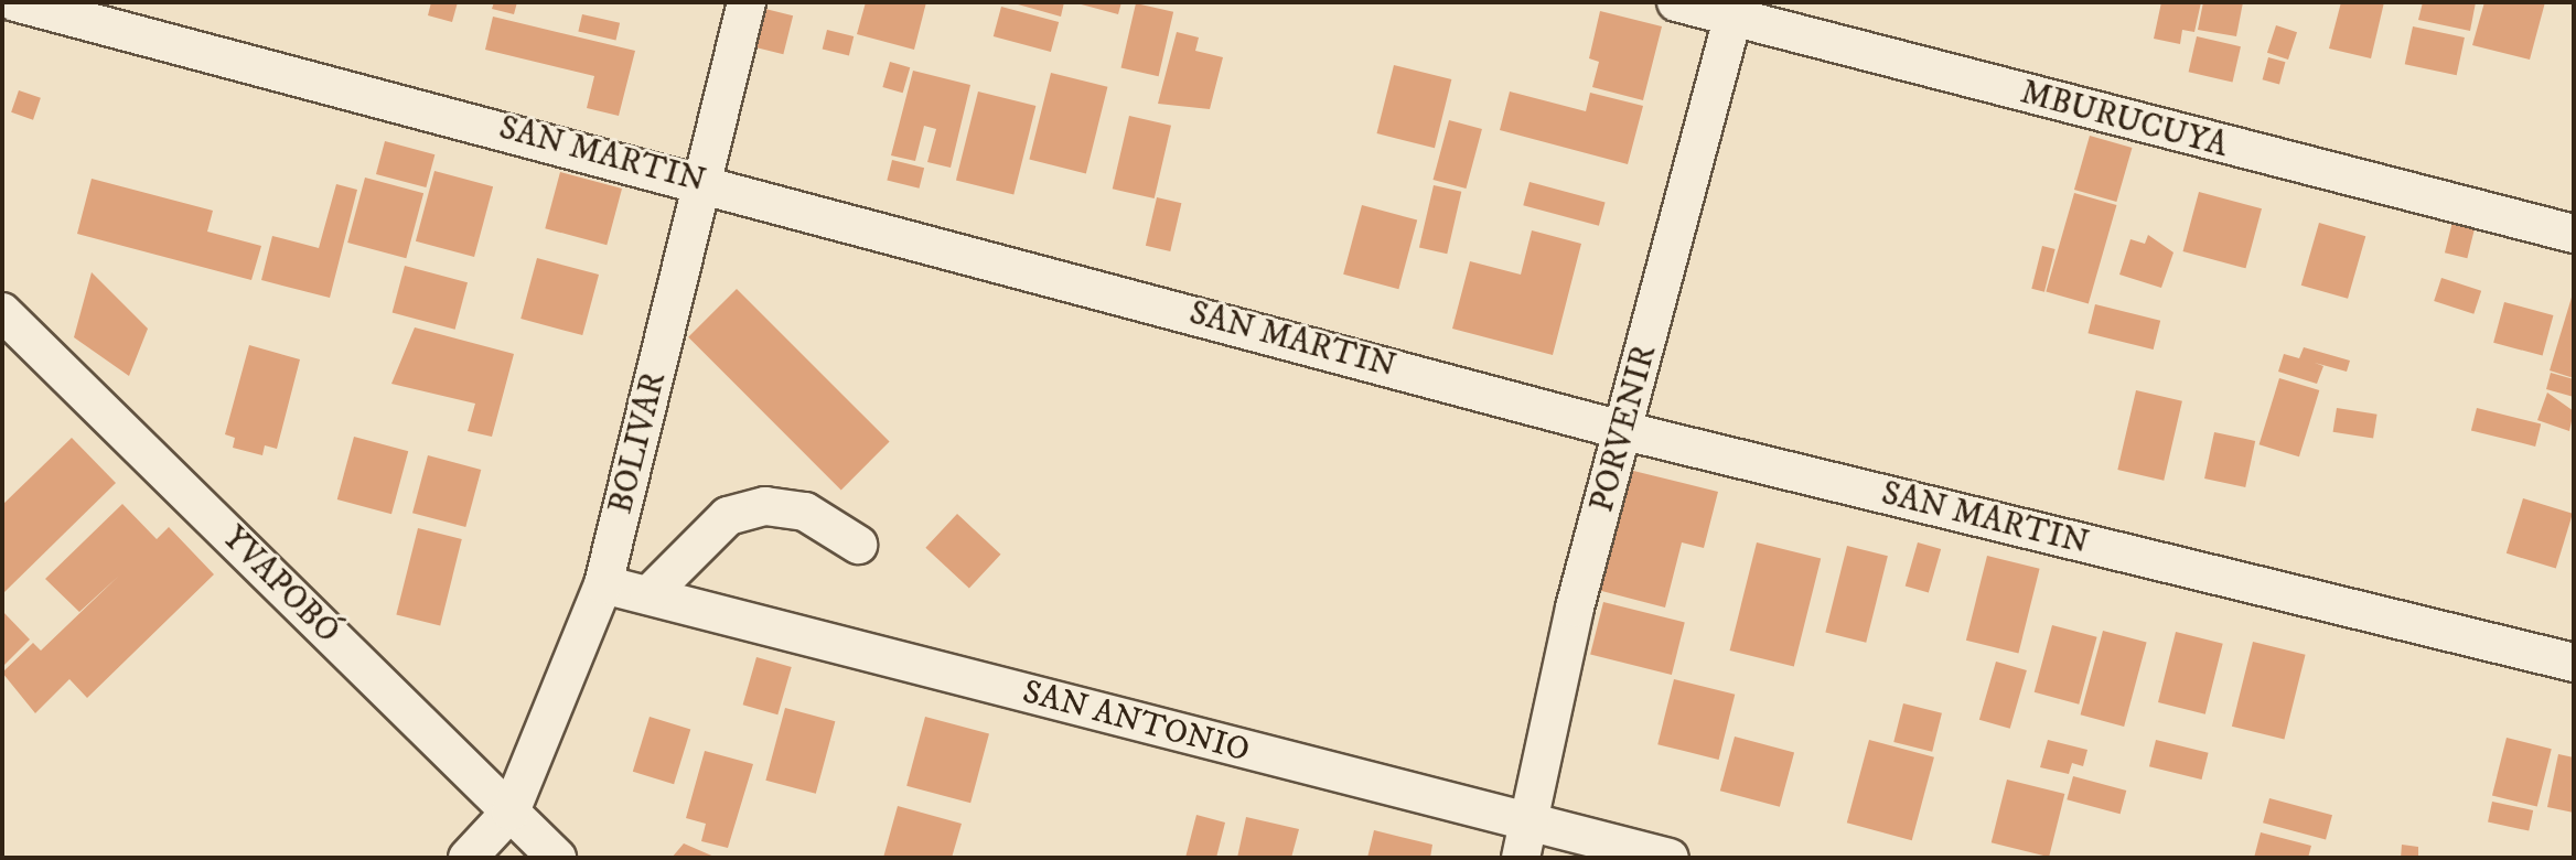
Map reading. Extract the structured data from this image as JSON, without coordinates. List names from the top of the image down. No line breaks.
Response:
{"streets":{"street":["MBURUCUYA","SAN MARTIN","PORVENIR","BOLIVAR","YVAPOBÓ","SAN ANTONIO"]},"crossings":[["MBURUCUYA","PORVENIR"],["SAN MARTIN","PORVENIR"],["SAN MARTIN","BOLIVAR"],["PORVENIR","SAN ANTONIO"],["BOLIVAR","YVAPOBÓ"],["BOLIVAR","SAN ANTONIO"]]}
